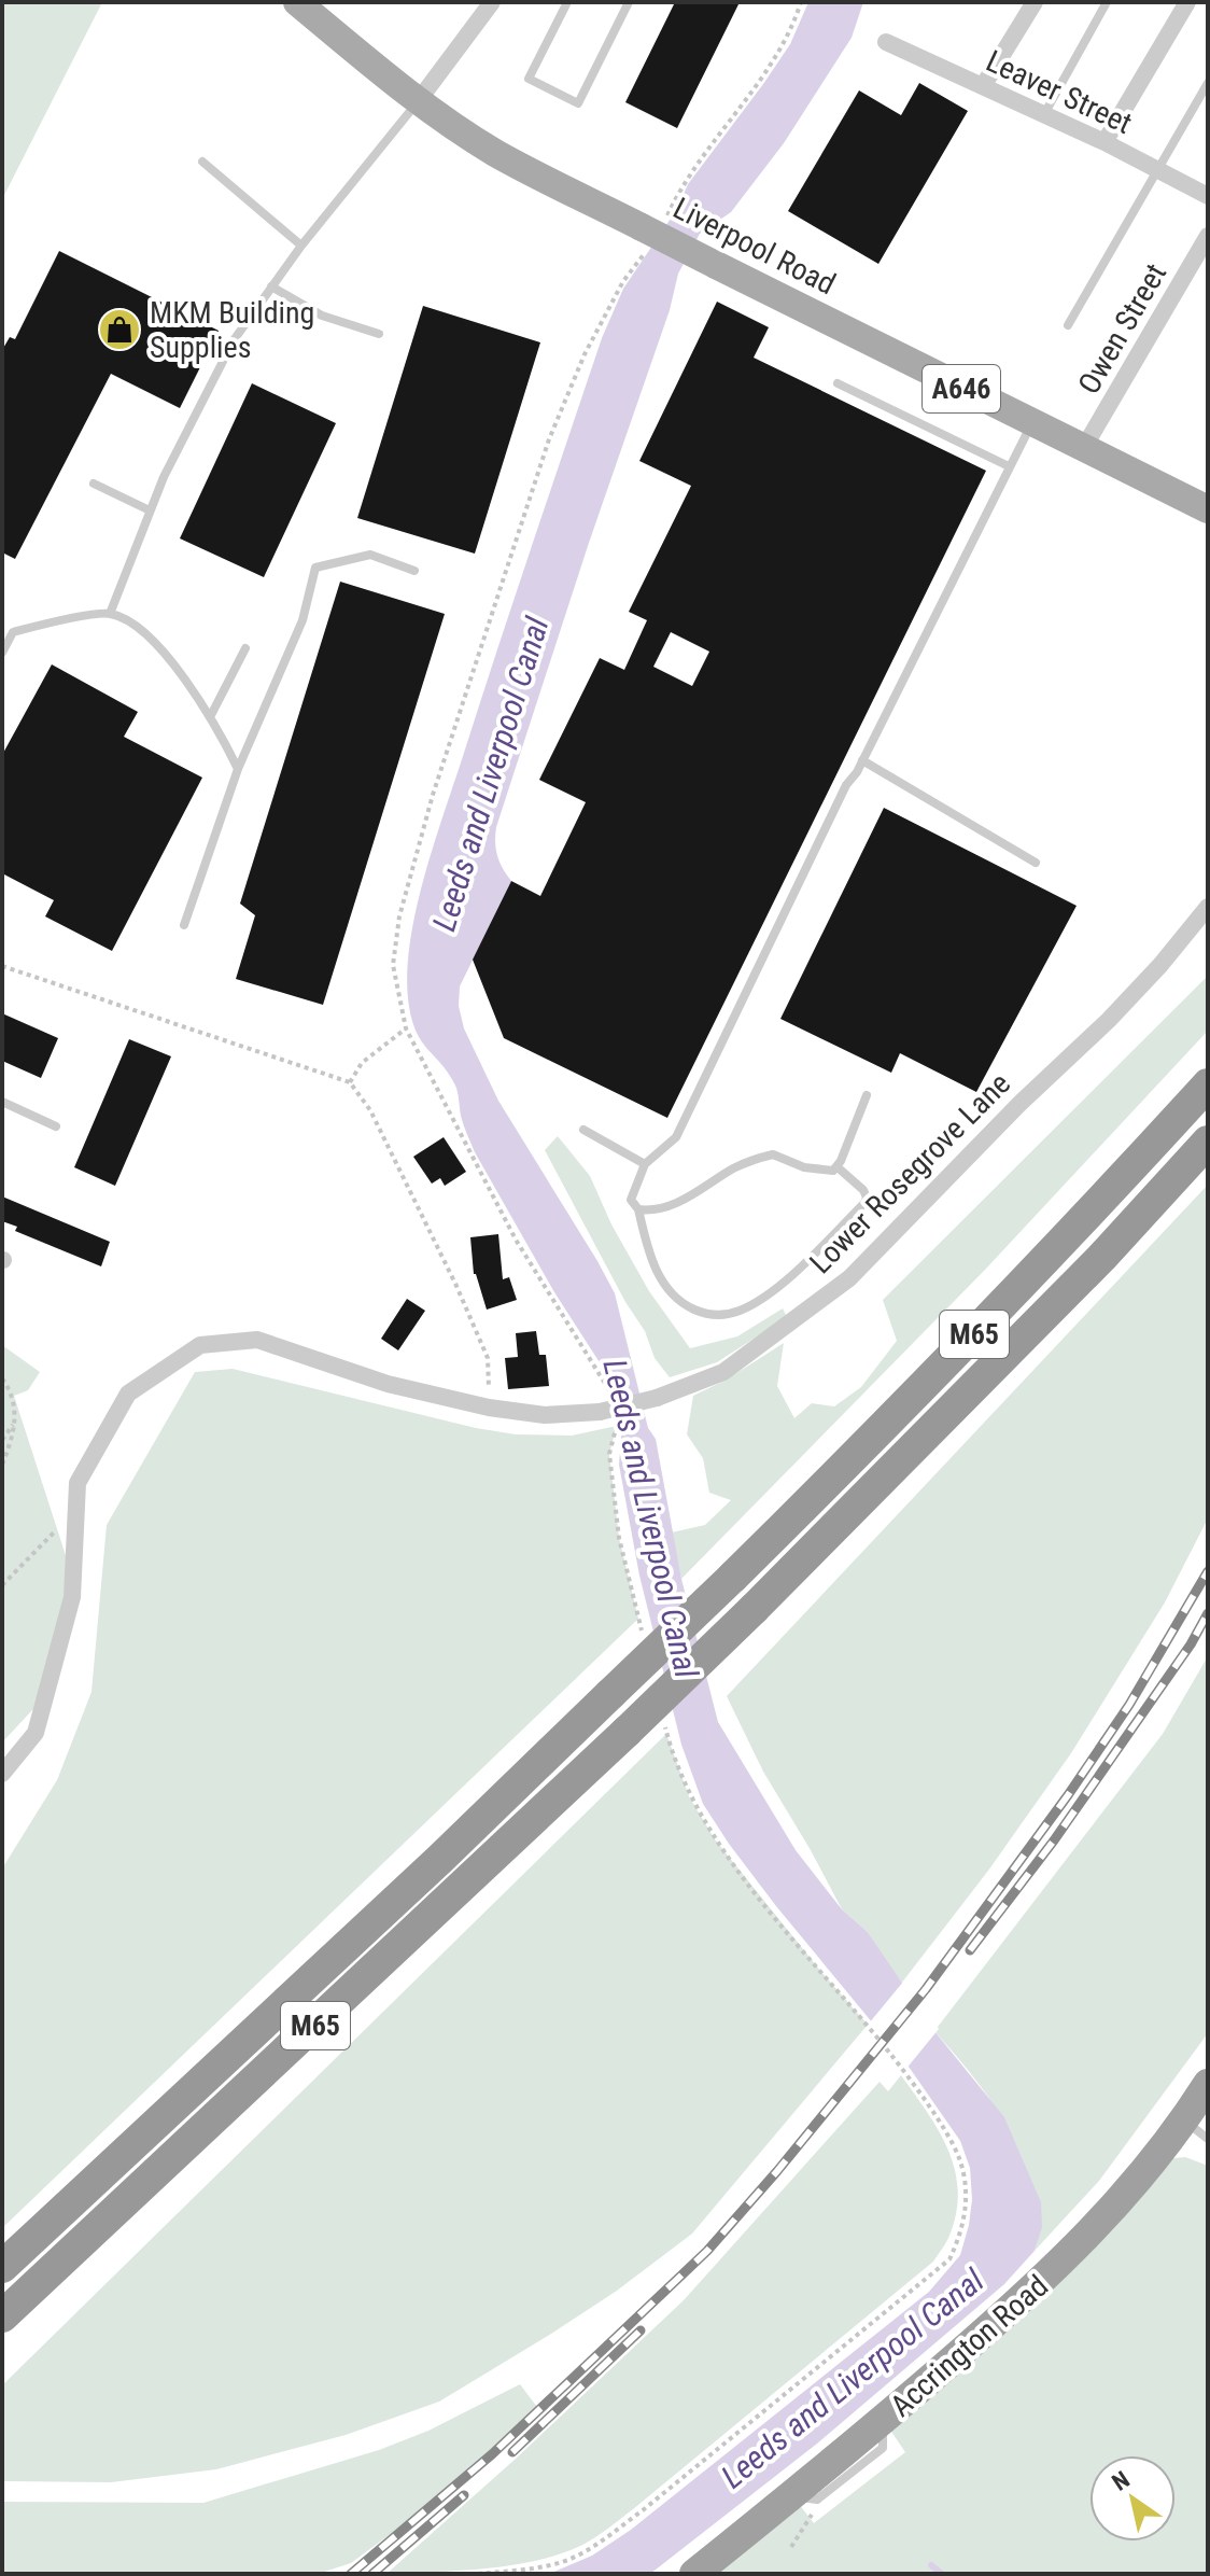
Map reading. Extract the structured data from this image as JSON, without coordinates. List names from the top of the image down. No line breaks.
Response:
{"streets":{"highway":["M65","Accrington Road"],"main road":["Liverpool Road","A646"],"street":["Leaver Street","Owen Street","Lower Rosegrove Lane"]},"crossings":[["Liverpool Road","Owen Street"]],"water":["Leeds and Liverpool Canal"],"places":{"shop":["MKM Building Supplies"]},"north":"top left"}
